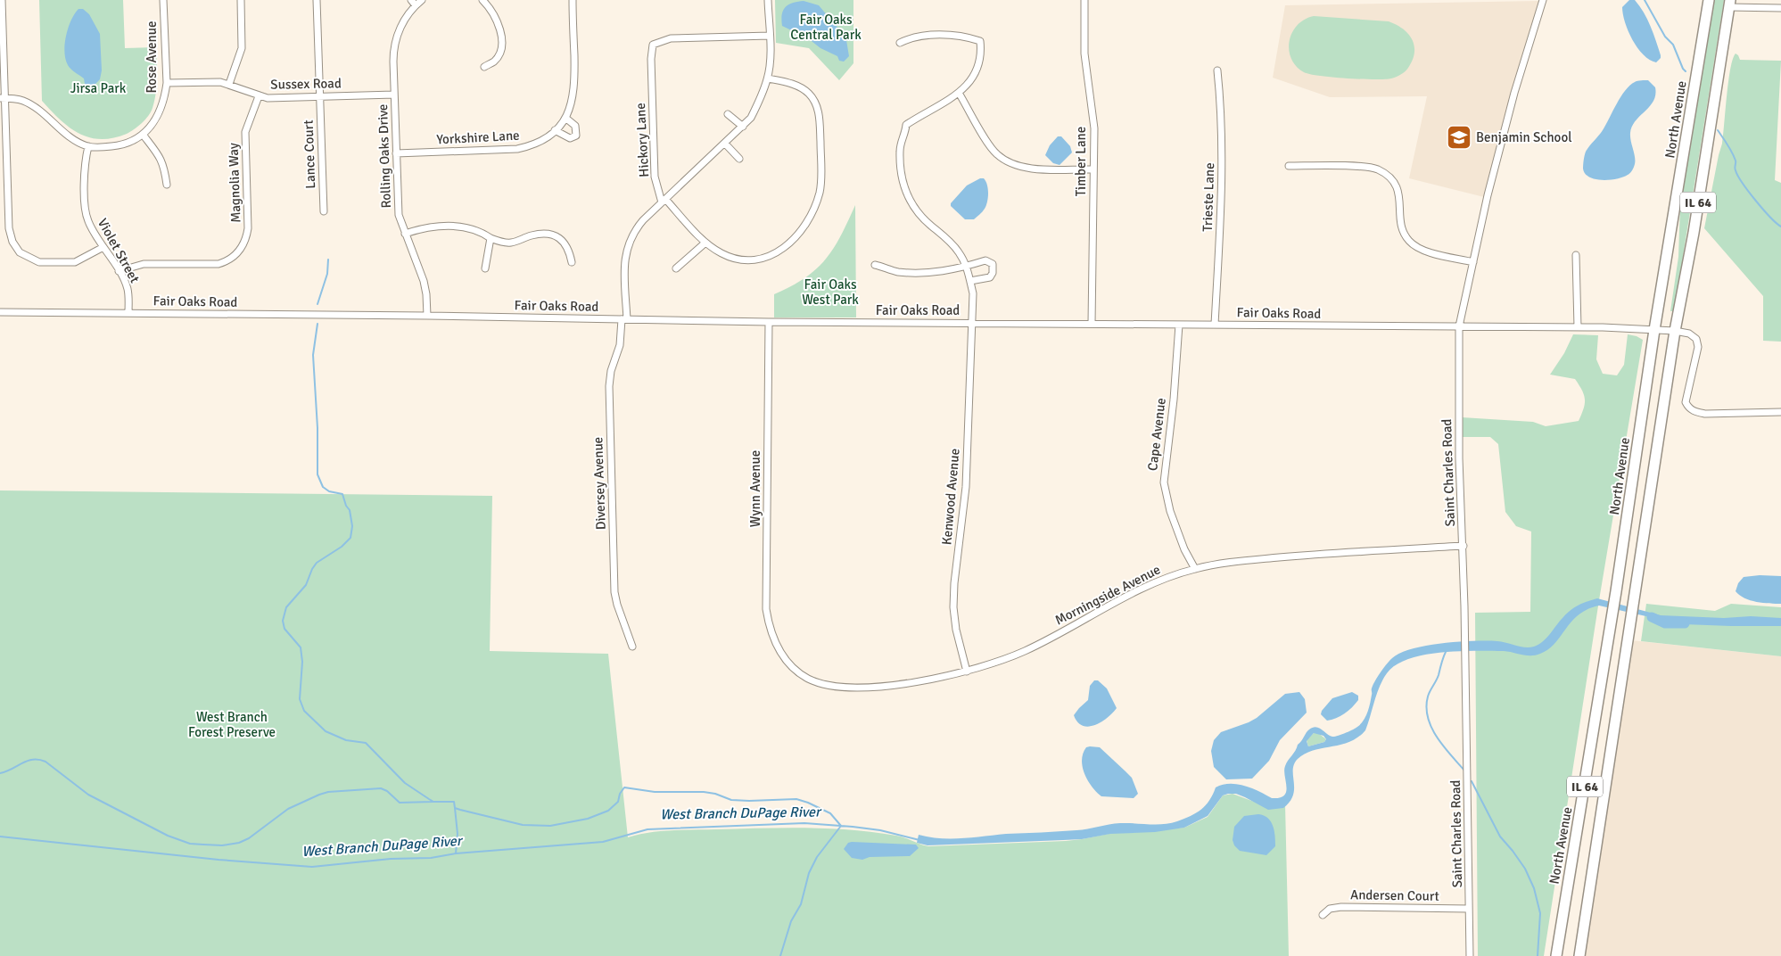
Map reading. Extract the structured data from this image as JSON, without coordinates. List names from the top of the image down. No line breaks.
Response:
{"streets":{"main road":["North Avenue","IL 64"],"street":["Rose Avenue","Sussex Road","Yorkshire Lane","Hickory Lane","Lance Court","Rolling Oaks Drive","Timber Lane","Magnolia Way","Trieste Lane","Violet Street","Fair Oaks Road","Cape Avenue","Saint Charles Road","Diversey Avenue","Wynn Avenue","Kenwood Avenue","Morningside Avenue","Andersen Court"]},"crossings":[["Rose Avenue","Sussex Road"],["Sussex Road","Lance Court"],["Sussex Road","Rolling Oaks Drive"],["Sussex Road","Magnolia Way"],["North Avenue","Fair Oaks Road"],["Yorkshire Lane","Rolling Oaks Drive"],["Hickory Lane","Diversey Avenue"],["Rolling Oaks Drive","Fair Oaks Road"],["Timber Lane","Fair Oaks Road"],["Magnolia Way","Violet Street"],["Trieste Lane","Fair Oaks Road"],["IL 64","Fair Oaks Road"],["Violet Street","Fair Oaks Road"],["Fair Oaks Road","Cape Avenue"],["Fair Oaks Road","Saint Charles Road"],["Fair Oaks Road","Diversey Avenue"],["Fair Oaks Road","Wynn Avenue"],["Fair Oaks Road","Kenwood Avenue"],["Cape Avenue","Morningside Avenue"],["Saint Charles Road","Morningside Avenue"],["Saint Charles Road","Andersen Court"],["Wynn Avenue","Morningside Avenue"],["Kenwood Avenue","Morningside Avenue"]],"water":["West Branch DuPage River"],"parks":["Fair Oaks Central Park","Jirsa Park","Fair Oaks West Park","West Branch Forest Preserve"],"places":{"school or university":["Benjamin School"]}}
